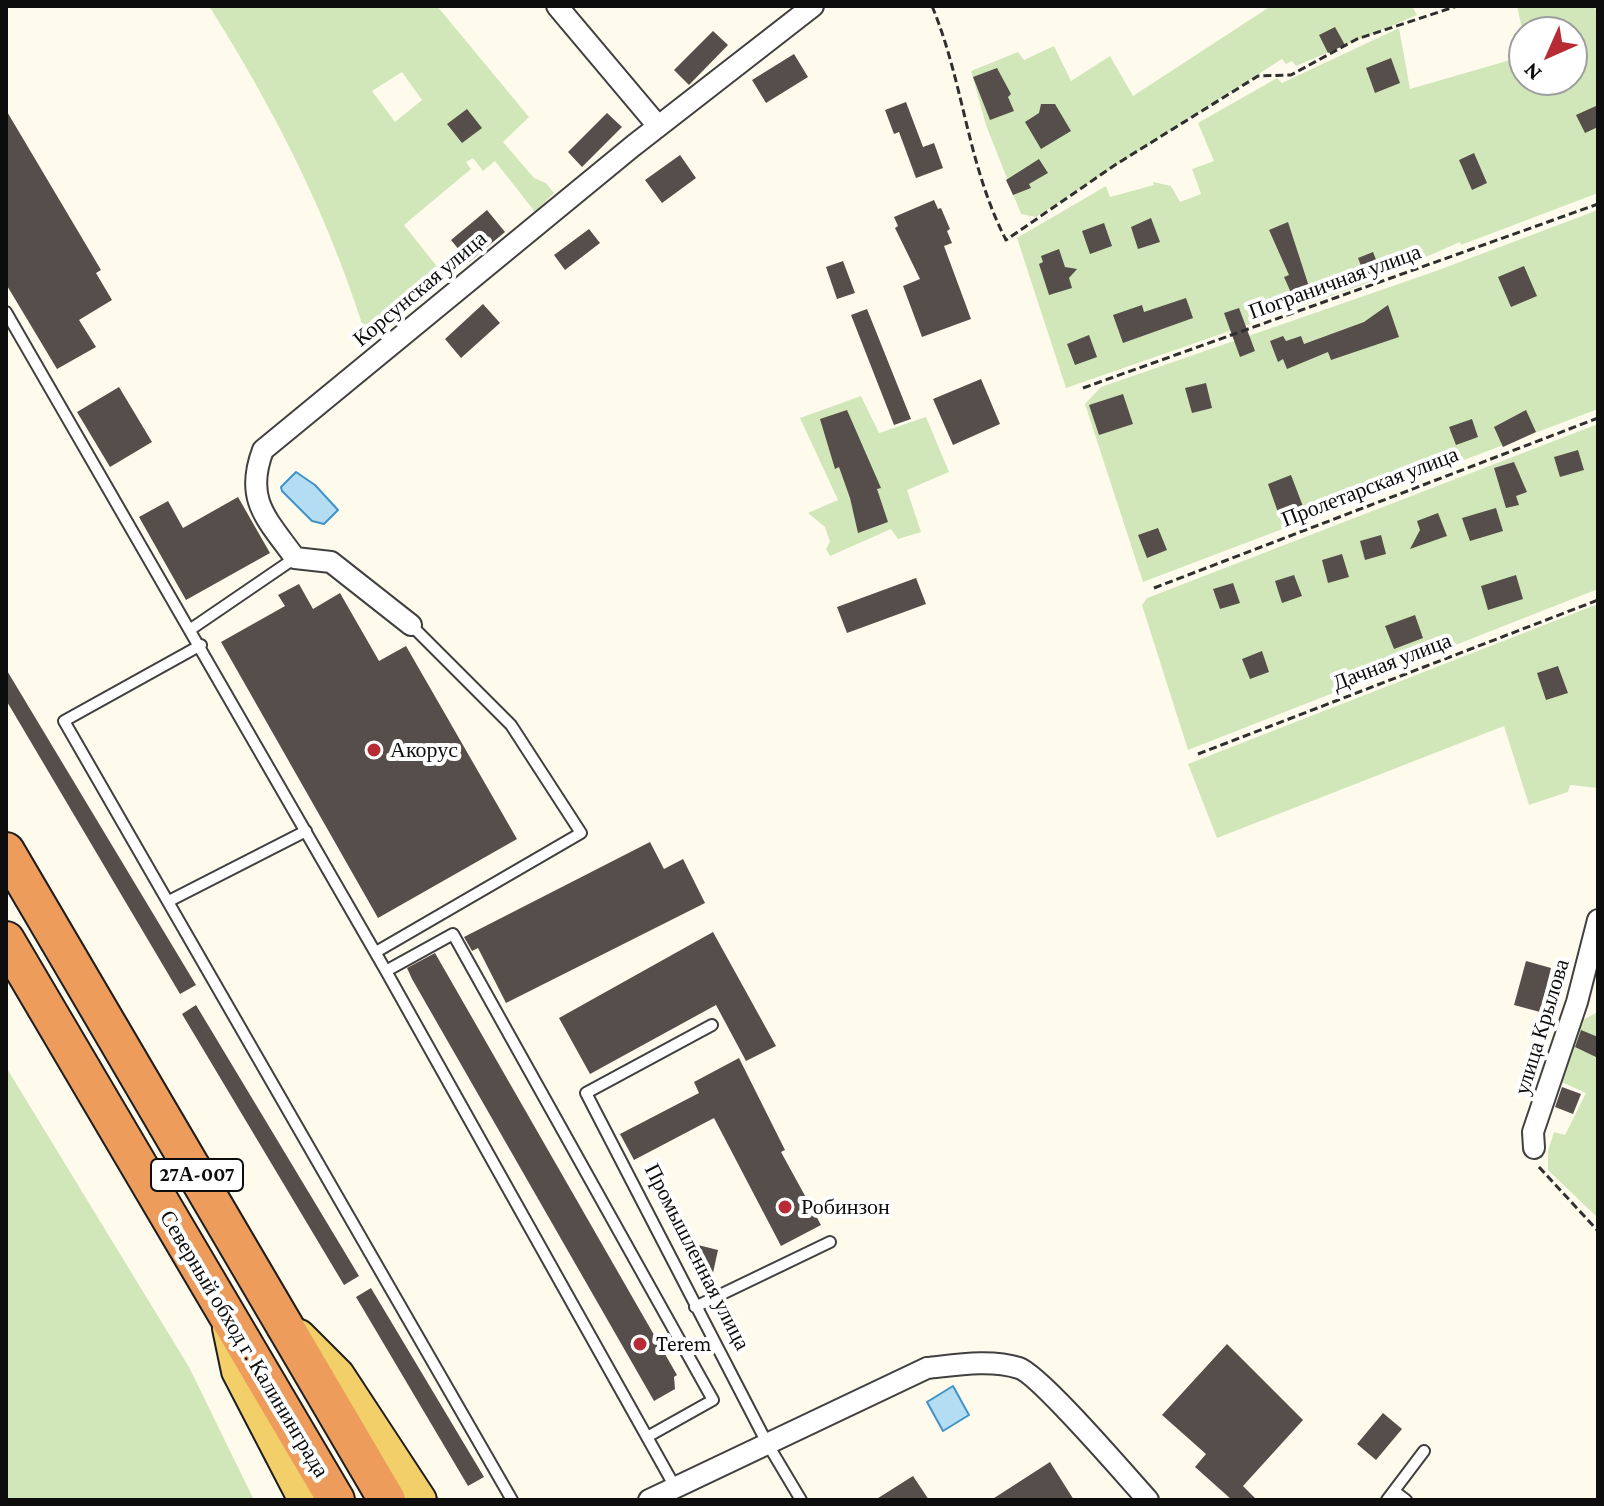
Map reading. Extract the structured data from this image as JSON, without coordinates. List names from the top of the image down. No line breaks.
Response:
{"streets":{"highway":["27А-007","Северный обход г. Калининграда"],"street":["Корсунская улица","улица Крылова"],"lane":["Промышленная улица"],"path":["Пограничная улица","Пролетарская улица","Дачная улица"]},"places":["Акорус","Робинзон","Terem"],"north":"bottom left"}
